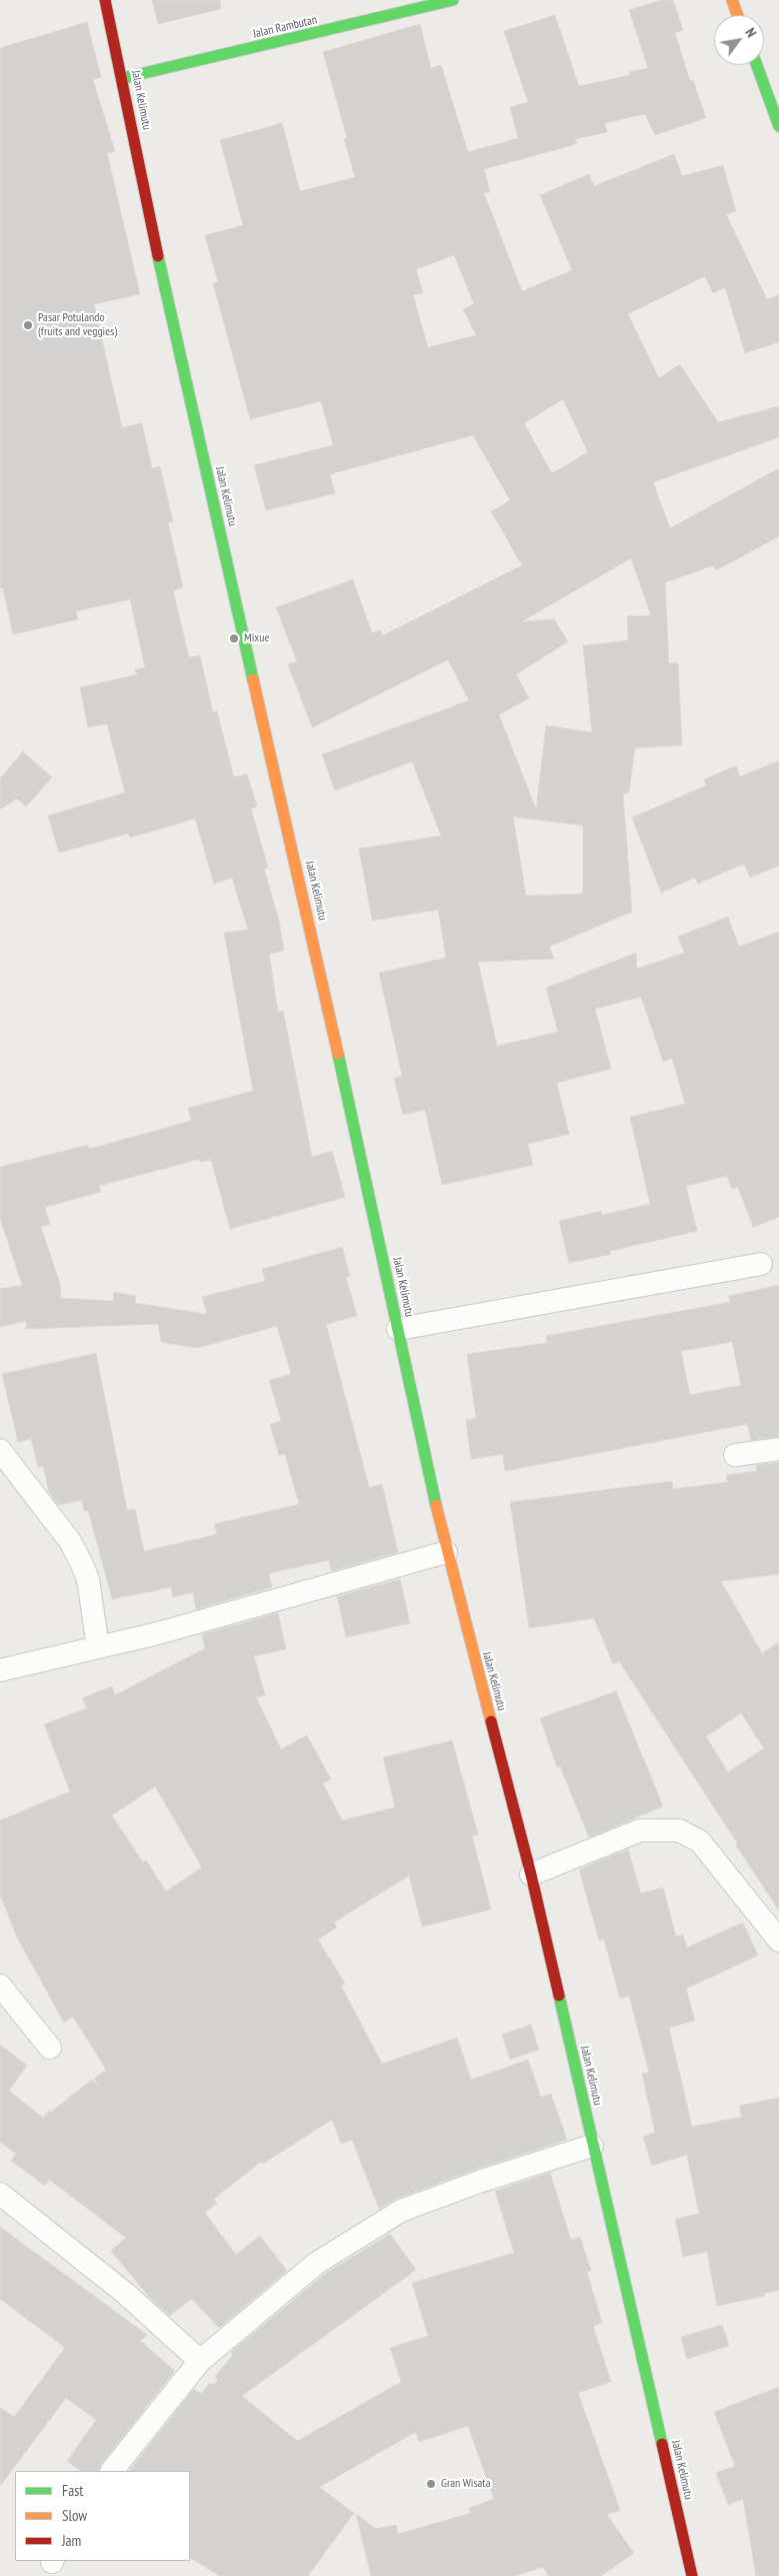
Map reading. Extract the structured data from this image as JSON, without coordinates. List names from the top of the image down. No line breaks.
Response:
{"streets":{"street":["Jalan Rambutan","Jalan Kelimutu"]},"crossings":[["Jalan Rambutan","Jalan Kelimutu"]],"places":["Pasar Potulando (fruits and veggies)","Mixue","Gran Wisata"],"legend":["Fast","Slow","Jam"],"north":"top right"}
